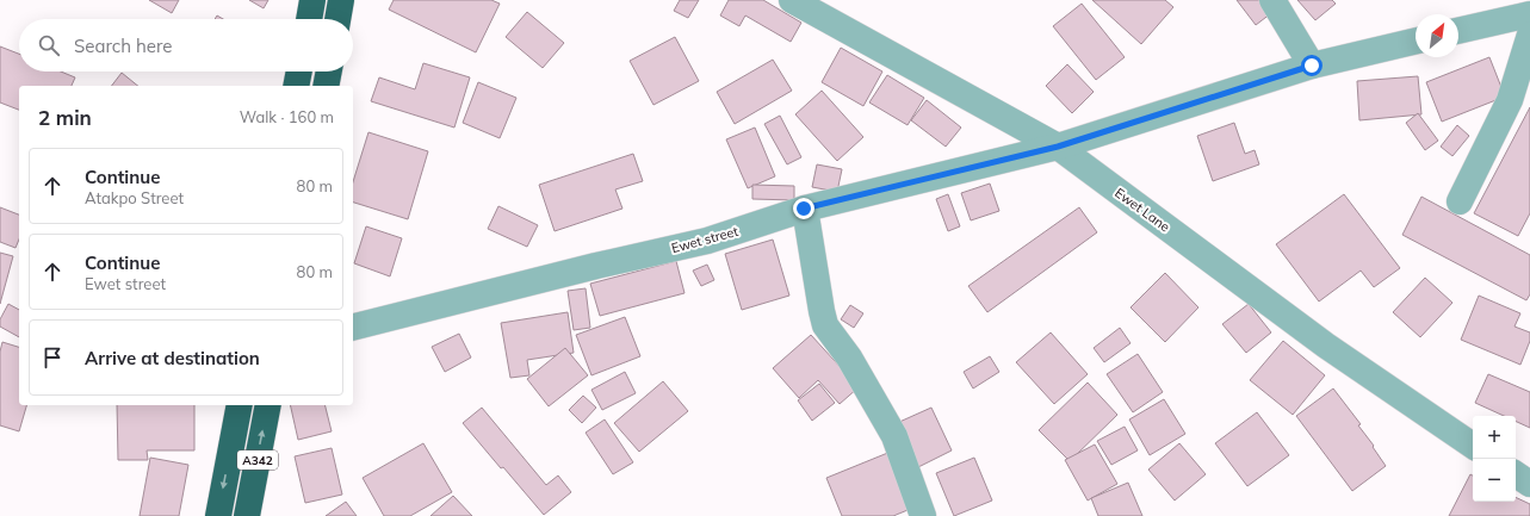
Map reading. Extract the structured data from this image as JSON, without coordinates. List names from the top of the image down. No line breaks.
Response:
{"streets":{"highway":["A342"],"street":["Ewet Lane","Ewet street"]},"crossings":[["Ewet Lane","Ewet street"]],"north":"top right","page":{"search":"Search here","heading":["2 min","Walk · 160 m"],"list":[["Continue","Atakpo Street","80 m"],["Continue","Ewet street","80 m"],"Arrive at destination"],"map_buttons":["+","−"]}}
